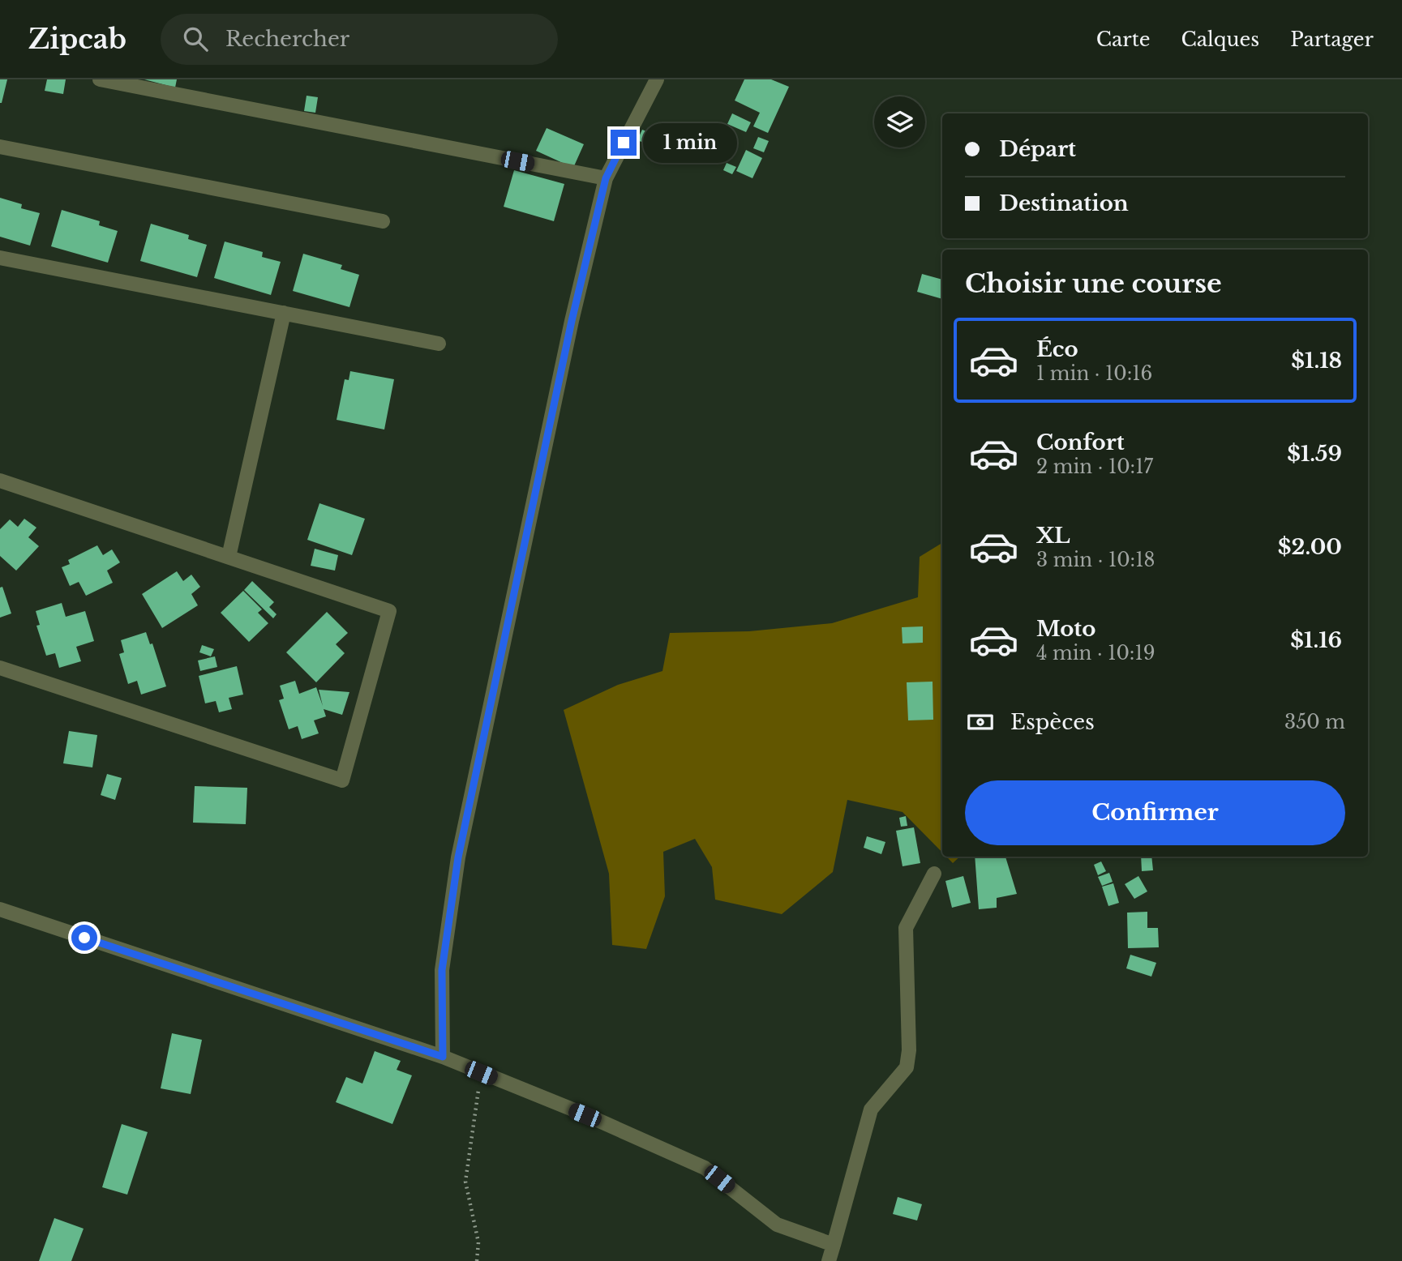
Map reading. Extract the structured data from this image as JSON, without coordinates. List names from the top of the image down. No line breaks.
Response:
{"page":{"header":"Zipcab","search":"Rechercher","nav":["Carte","Calques","Partager"],"banner":["Départ","Destination"],"bubble":"1 min","heading":"Choisir une course","list":[{"name":"Éco","note":"1 min · 10:16","value":"$1.18"},{"name":"Confort","note":"2 min · 10:17","value":"$1.59"},{"name":"XL","note":"3 min · 10:18","value":"$2.00"},{"name":"Moto","note":"4 min · 10:19","value":"$1.16"}],"pay":["Espèces","350 m"],"buttons":"Confirmer"}}
